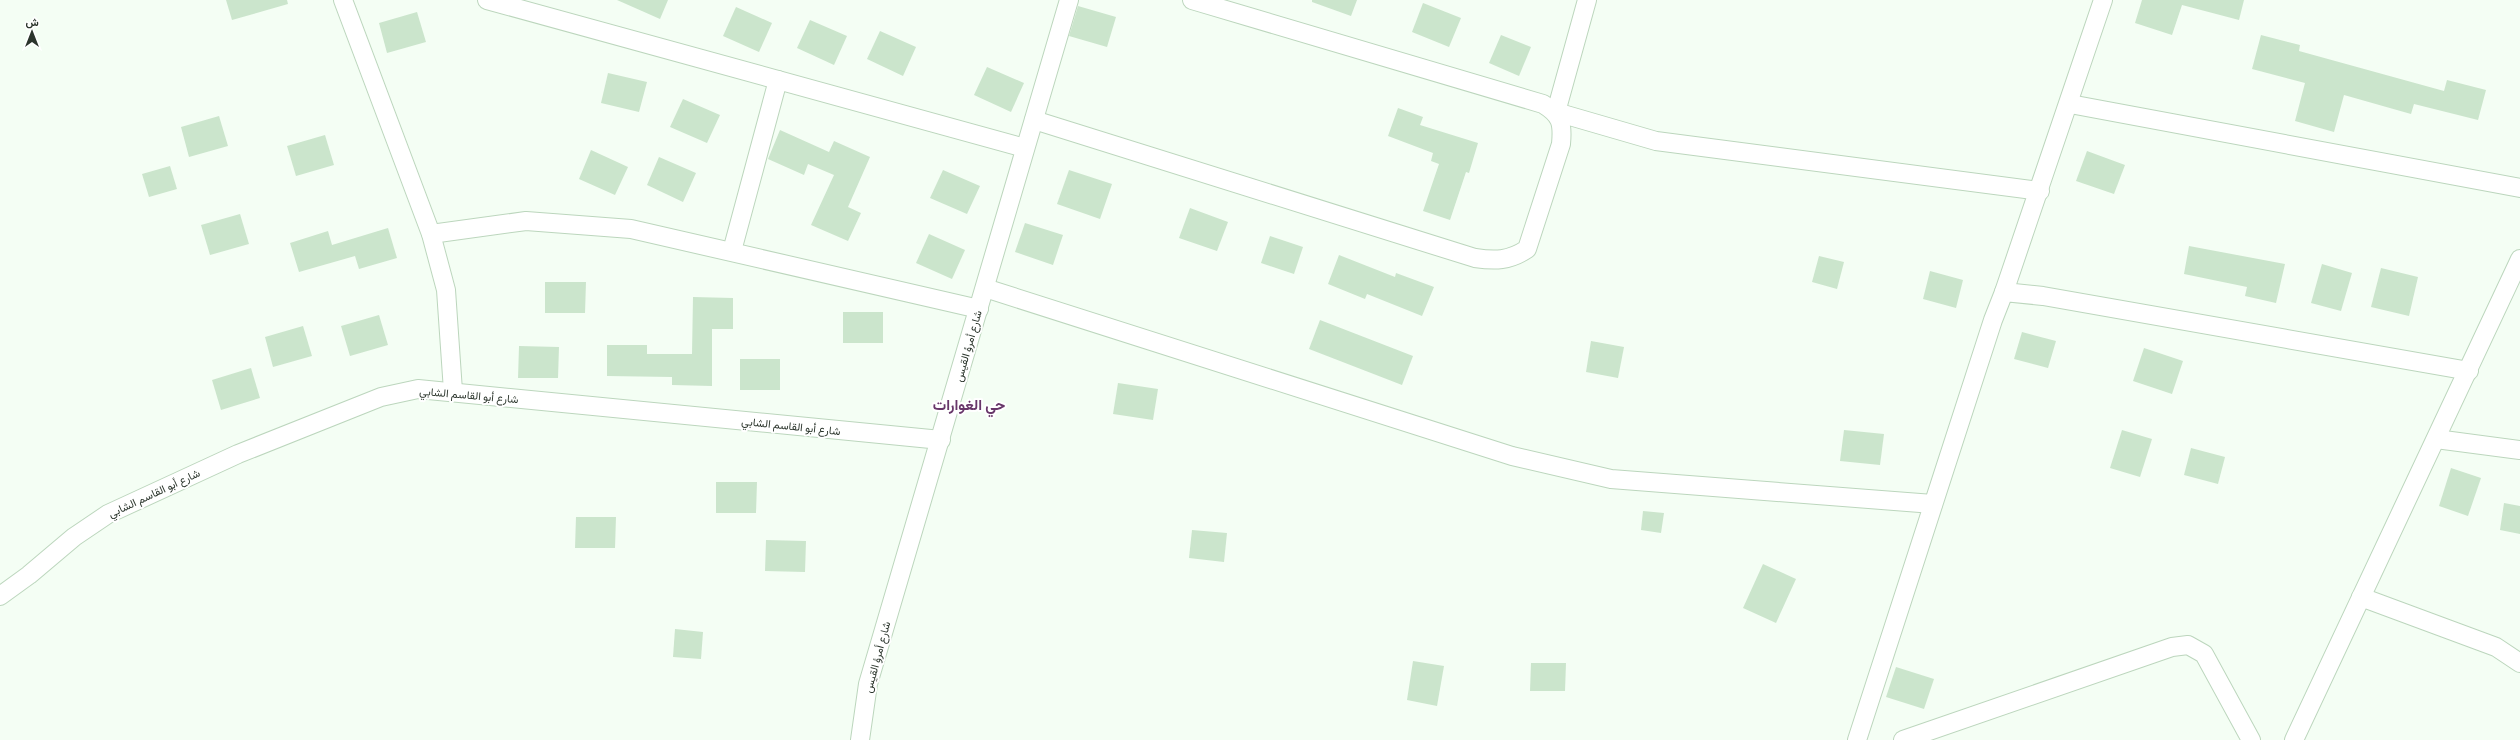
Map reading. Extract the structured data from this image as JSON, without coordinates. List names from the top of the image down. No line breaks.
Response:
{"streets":{"street":["شارع أمرؤ القيس","شارع أبو القاسم الشابي"]},"crossings":[["شارع أمرؤ القيس","شارع أبو القاسم الشابي"]],"districts":["حي الغوارات"],"north":"top"}
